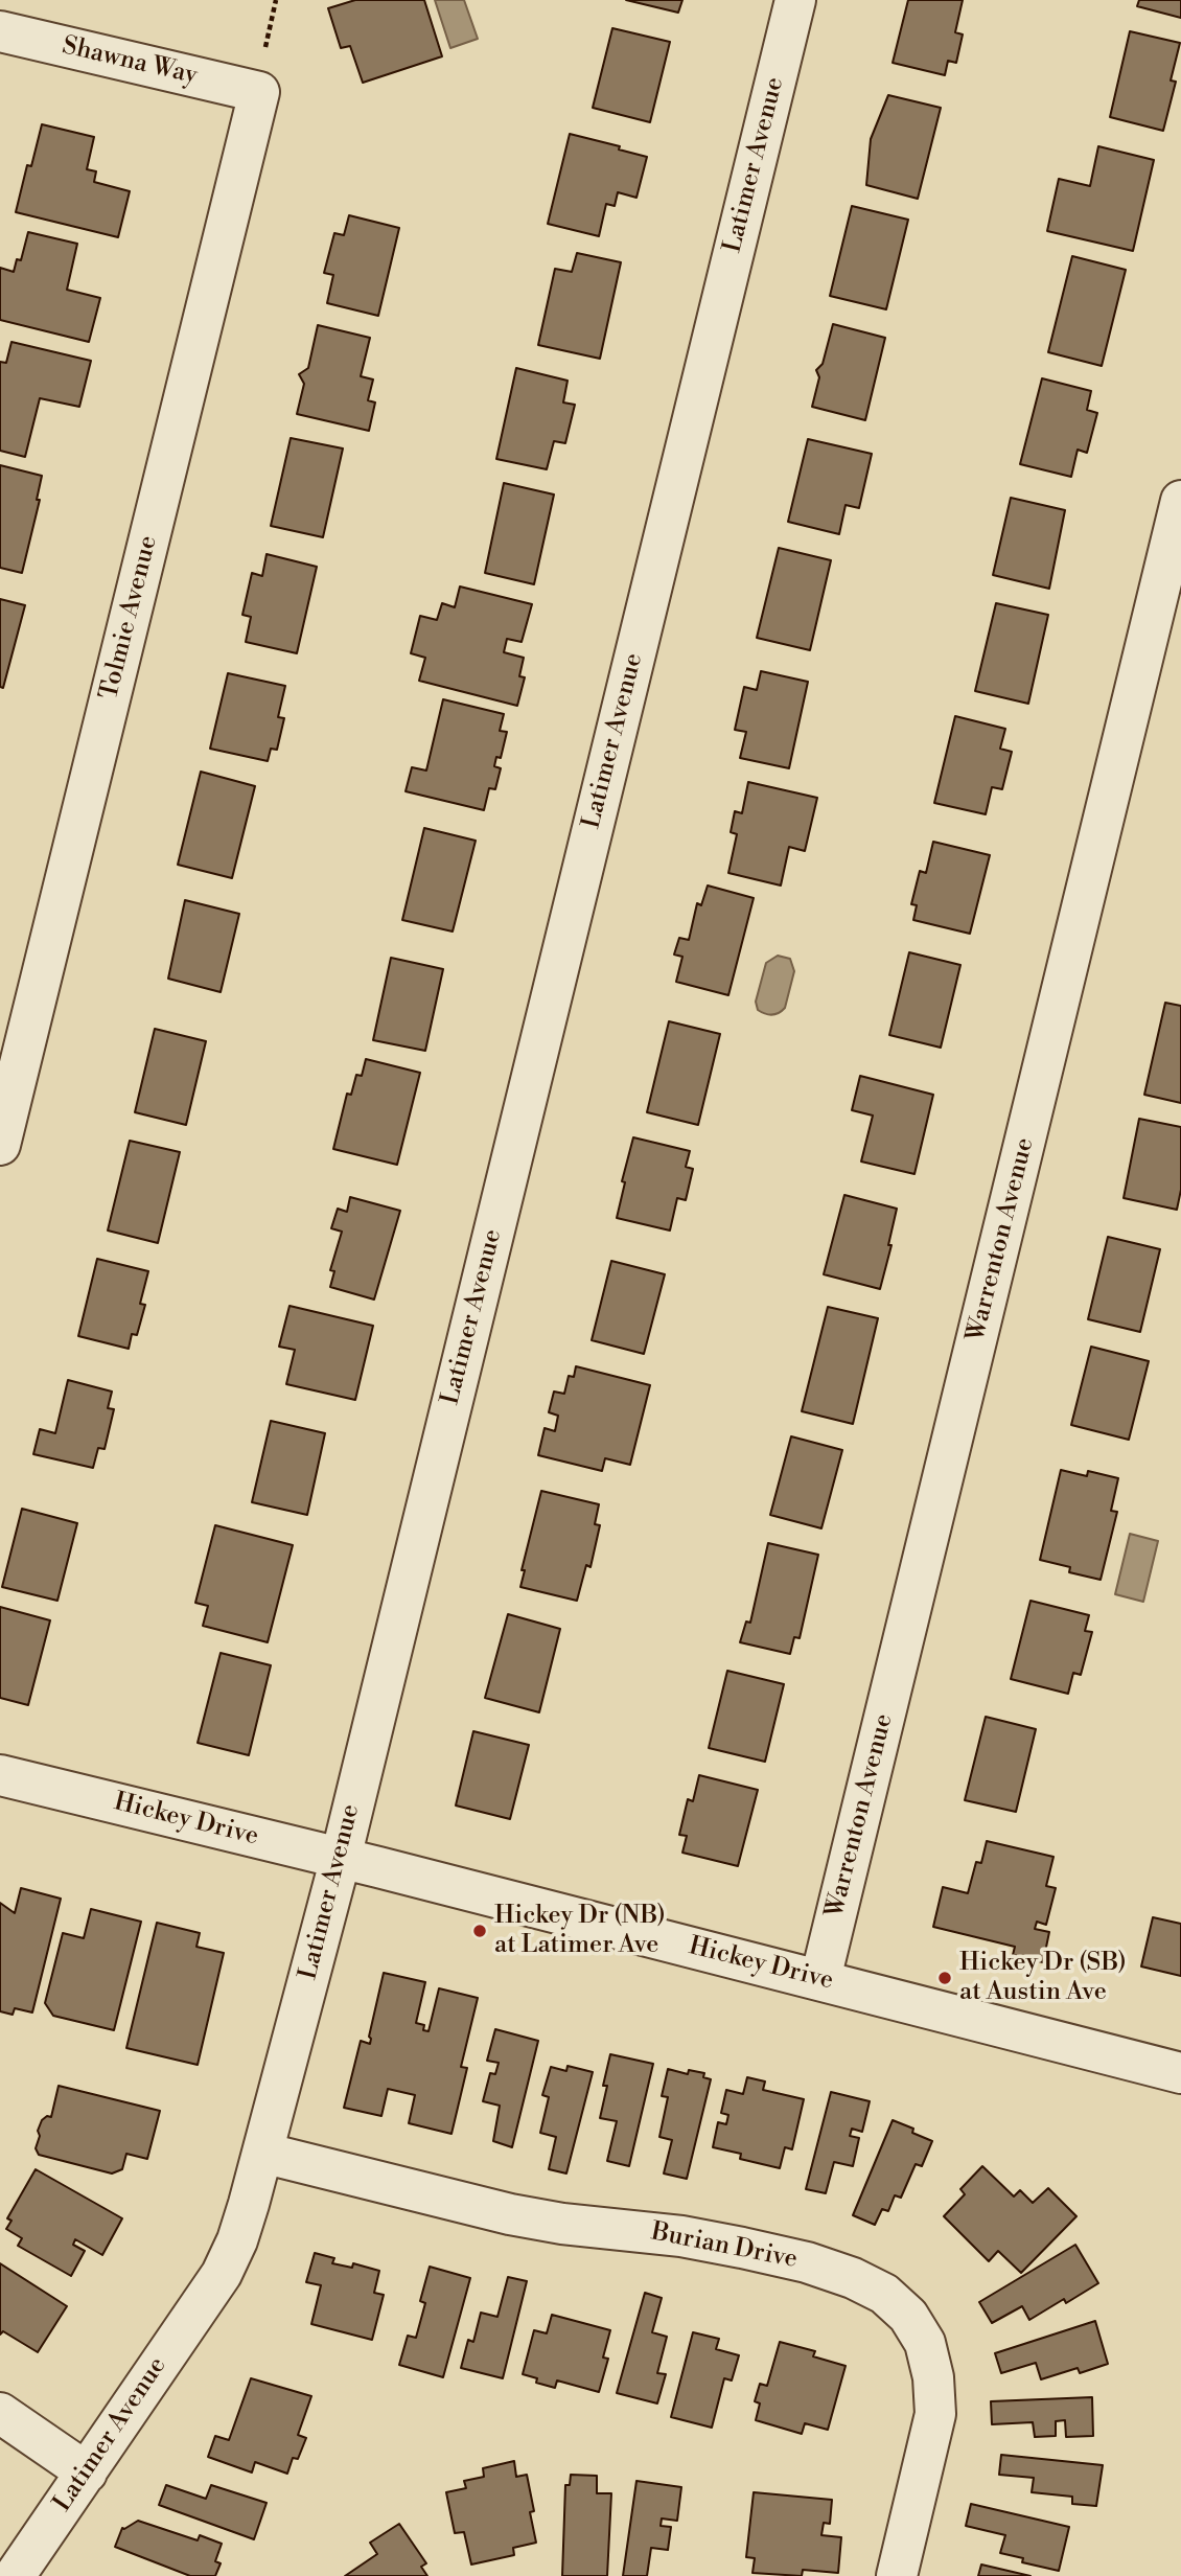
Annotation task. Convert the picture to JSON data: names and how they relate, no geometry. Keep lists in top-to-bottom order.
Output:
{
  "streets": {
    "street": [
      "Shawna Way",
      "Latimer Avenue",
      "Tolmie Avenue",
      "Warrenton Avenue",
      "Hickey Drive",
      "Burian Drive"
    ]
  },
  "crossings": [
    ["Shawna Way", "Tolmie Avenue"],
    ["Latimer Avenue", "Hickey Drive"],
    ["Latimer Avenue", "Burian Drive"],
    ["Warrenton Avenue", "Hickey Drive"]
  ],
  "places": ["Hickey Dr (NB) at Latimer Ave", "Hickey Dr (SB) at Austin Ave"]
}
